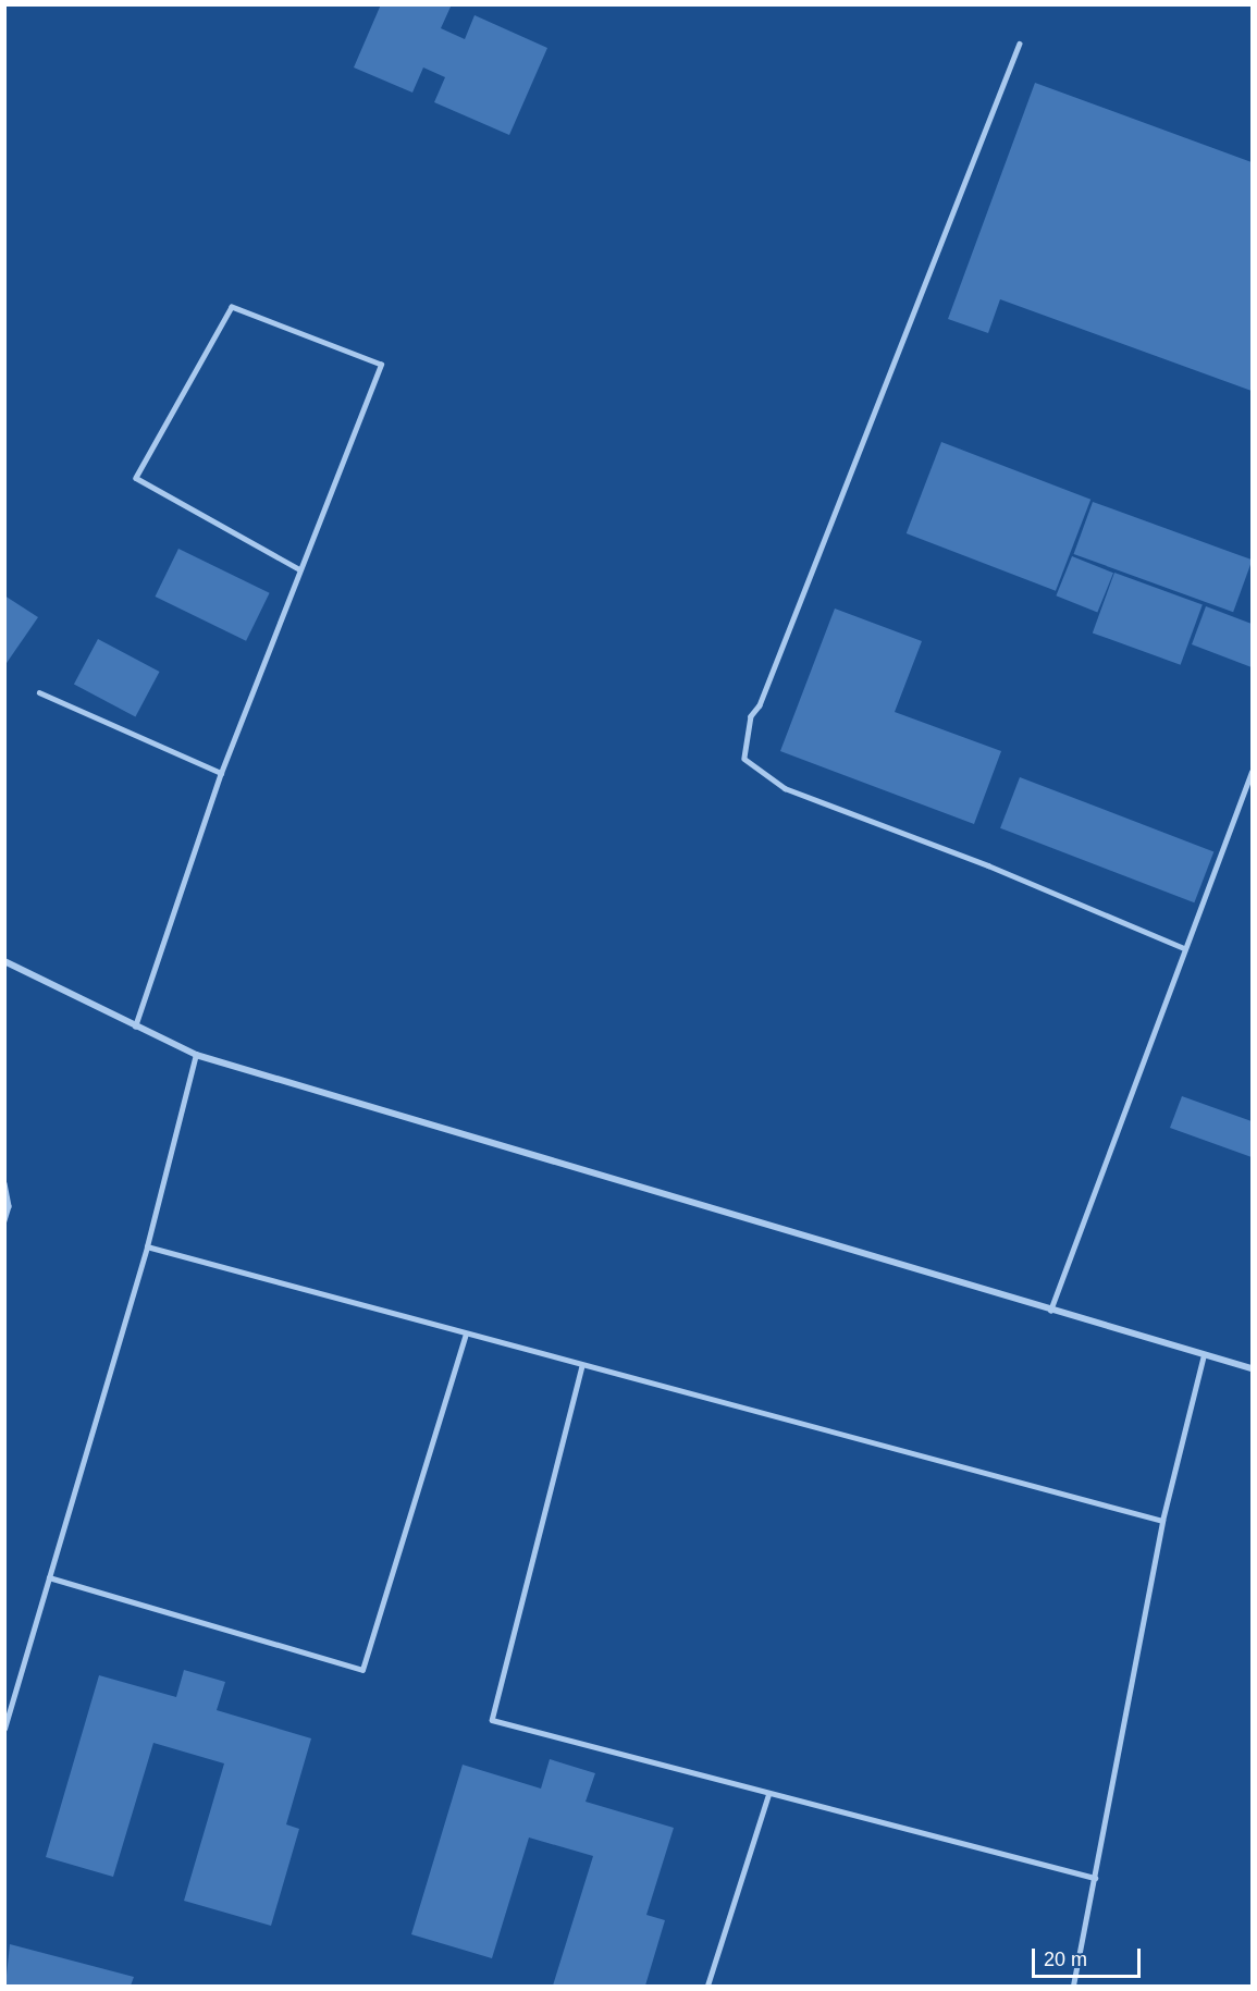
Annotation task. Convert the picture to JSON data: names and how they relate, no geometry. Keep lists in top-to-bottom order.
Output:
{
  "scale_bar": "20 m"
}
